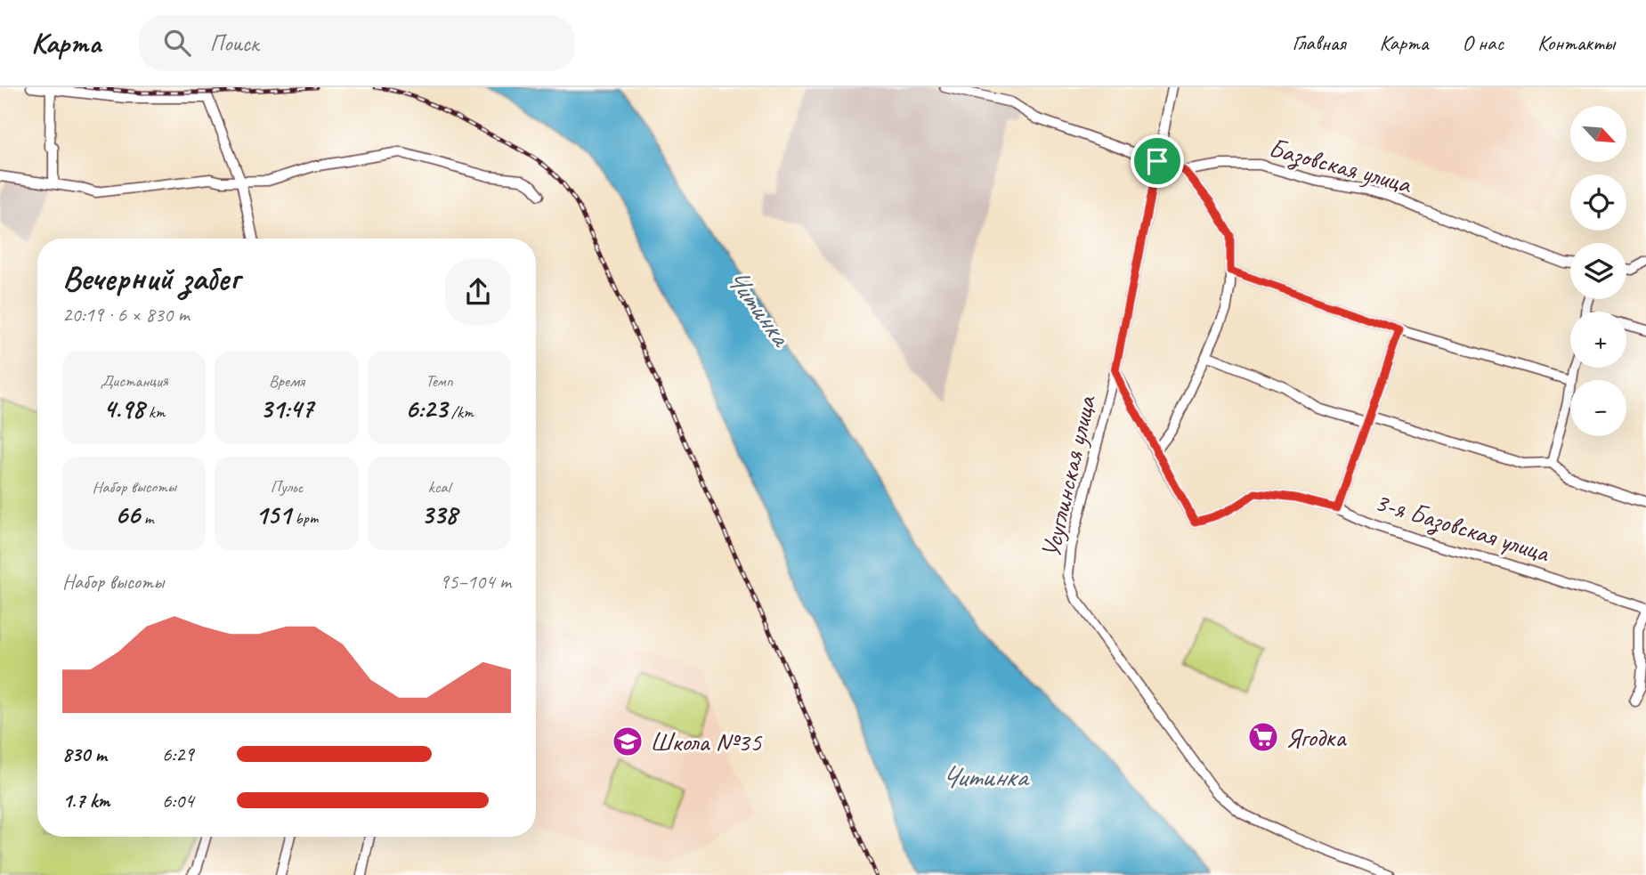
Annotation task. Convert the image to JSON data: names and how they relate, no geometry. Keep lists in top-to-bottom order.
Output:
{
  "streets": {
    "street": ["Базовская улица", "Усуглинская улица", "3-я Базовская улица"]
  },
  "crossings": [
    ["Базовская улица", "Усуглинская улица"]
  ],
  "water": ["Читинка"],
  "places": {
    "supermarket": ["Ягодка"],
    "school or university": ["Школа №35"]
  },
  "north": "bottom right",
  "page": {
    "header": "Карта",
    "search": "Поиск",
    "nav": [
      "Главная",
      "Карта",
      "О нас",
      "Контакты"
    ],
    "map_buttons": ["+", "−"],
    "heading": ["Вечерний забег", "20:19 · 6 × 830 m"],
    "stats": [
      ["Дистанция", "4.98 km"],
      ["Время", "31:47"],
      ["Темп", "6:23 /km"],
      ["Набор высоты", "66 m"],
      ["Пульс", "151 bpm"],
      ["kcal", "338"]
    ],
    "chart": ["Набор высоты", "95–104 m"],
    "list": [
      {
        "name": "830 m",
        "note": "6:29"
      },
      {
        "name": "1.7 km",
        "note": "6:04"
      }
    ]
  }
}
